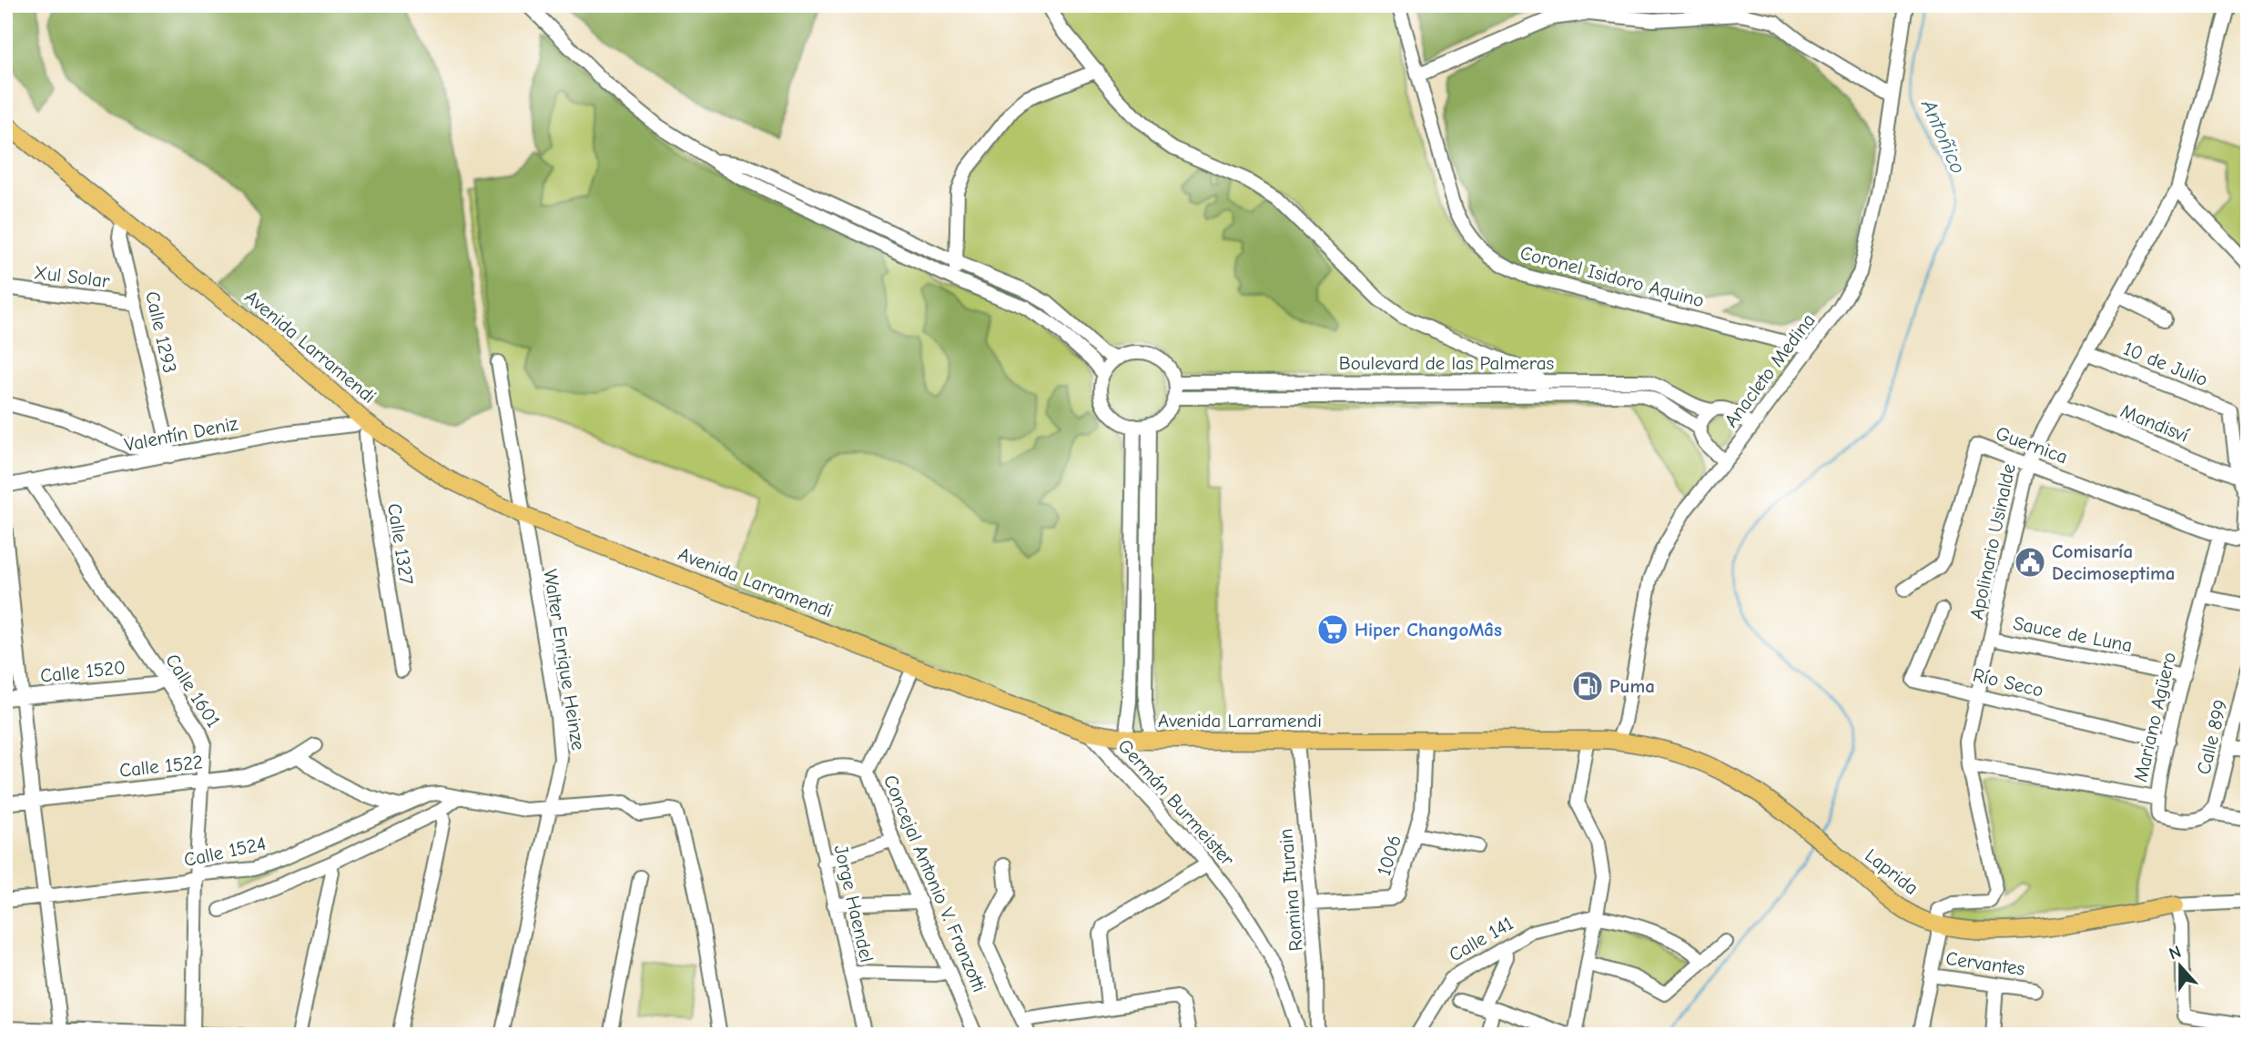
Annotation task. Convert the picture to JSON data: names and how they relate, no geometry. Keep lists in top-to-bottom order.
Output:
{
  "streets": {
    "main road": ["Avenida Larramendi", "Laprida"],
    "street": [
      "Xul Solar",
      "Coronel Isidoro Aquino",
      "Calle 1293",
      "Boulevard de las Palmeras",
      "10 de Julio",
      "Anacleto Medina",
      "Mandisví",
      "Valentín Deniz",
      "Guernica",
      "Apolinario Usinalde",
      "Calle 1327",
      "Sauce de Luna",
      "Walter Enrique Heinze",
      "Calle 1520",
      "Río Seco",
      "Calle 1601",
      "Mariano Agüero",
      "Calle 899",
      "Calle 1522",
      "Germán Burmeister",
      "Calle 1524",
      "1006",
      "Concejal Antonio V. Franzotti",
      "Romina Iturain",
      "Jorge Haendel",
      "Calle 141",
      "Cervantes"
    ]
  },
  "crossings": [
    ["Xul Solar", "Calle 1293"],
    ["Coronel Isidoro Aquino", "Anacleto Medina"],
    ["Calle 1293", "Avenida Larramendi"],
    ["Calle 1293", "Valentín Deniz"],
    ["Avenida Larramendi", "Anacleto Medina"],
    ["Avenida Larramendi", "Valentín Deniz"],
    ["Avenida Larramendi", "Calle 1327"],
    ["Avenida Larramendi", "Walter Enrique Heinze"],
    ["Avenida Larramendi", "Germán Burmeister"],
    ["Avenida Larramendi", "1006"],
    ["Avenida Larramendi", "Laprida"],
    ["Avenida Larramendi", "Romina Iturain"],
    ["Boulevard de las Palmeras", "Anacleto Medina"],
    ["10 de Julio", "Mandisví"],
    ["10 de Julio", "Guernica"],
    ["10 de Julio", "Apolinario Usinalde"],
    ["Anacleto Medina", "Laprida"],
    ["Mandisví", "Guernica"],
    ["Mandisví", "Apolinario Usinalde"],
    ["Valentín Deniz", "Calle 1327"],
    ["Valentín Deniz", "Calle 1601"],
    ["Guernica", "Apolinario Usinalde"],
    ["Guernica", "Mariano Agüero"],
    ["Apolinario Usinalde", "Sauce de Luna"],
    ["Apolinario Usinalde", "Río Seco"],
    ["Apolinario Usinalde", "Mariano Agüero"],
    ["Apolinario Usinalde", "Laprida"],
    ["Sauce de Luna", "Mariano Agüero"],
    ["Calle 1520", "Calle 1601"],
    ["Río Seco", "Mariano Agüero"],
    ["Calle 1601", "Calle 1522"],
    ["Calle 1601", "Calle 1524"],
    ["1006", "Romina Iturain"],
    ["Concejal Antonio V. Franzotti", "Jorge Haendel"]
  ],
  "water": ["Antoñico"],
  "places": {
    "public building": ["Comisaría Decimoseptima"],
    "supermarket": ["Hiper ChangoMâs"],
    "fuel station": ["Puma"]
  },
  "north": "top"
}
